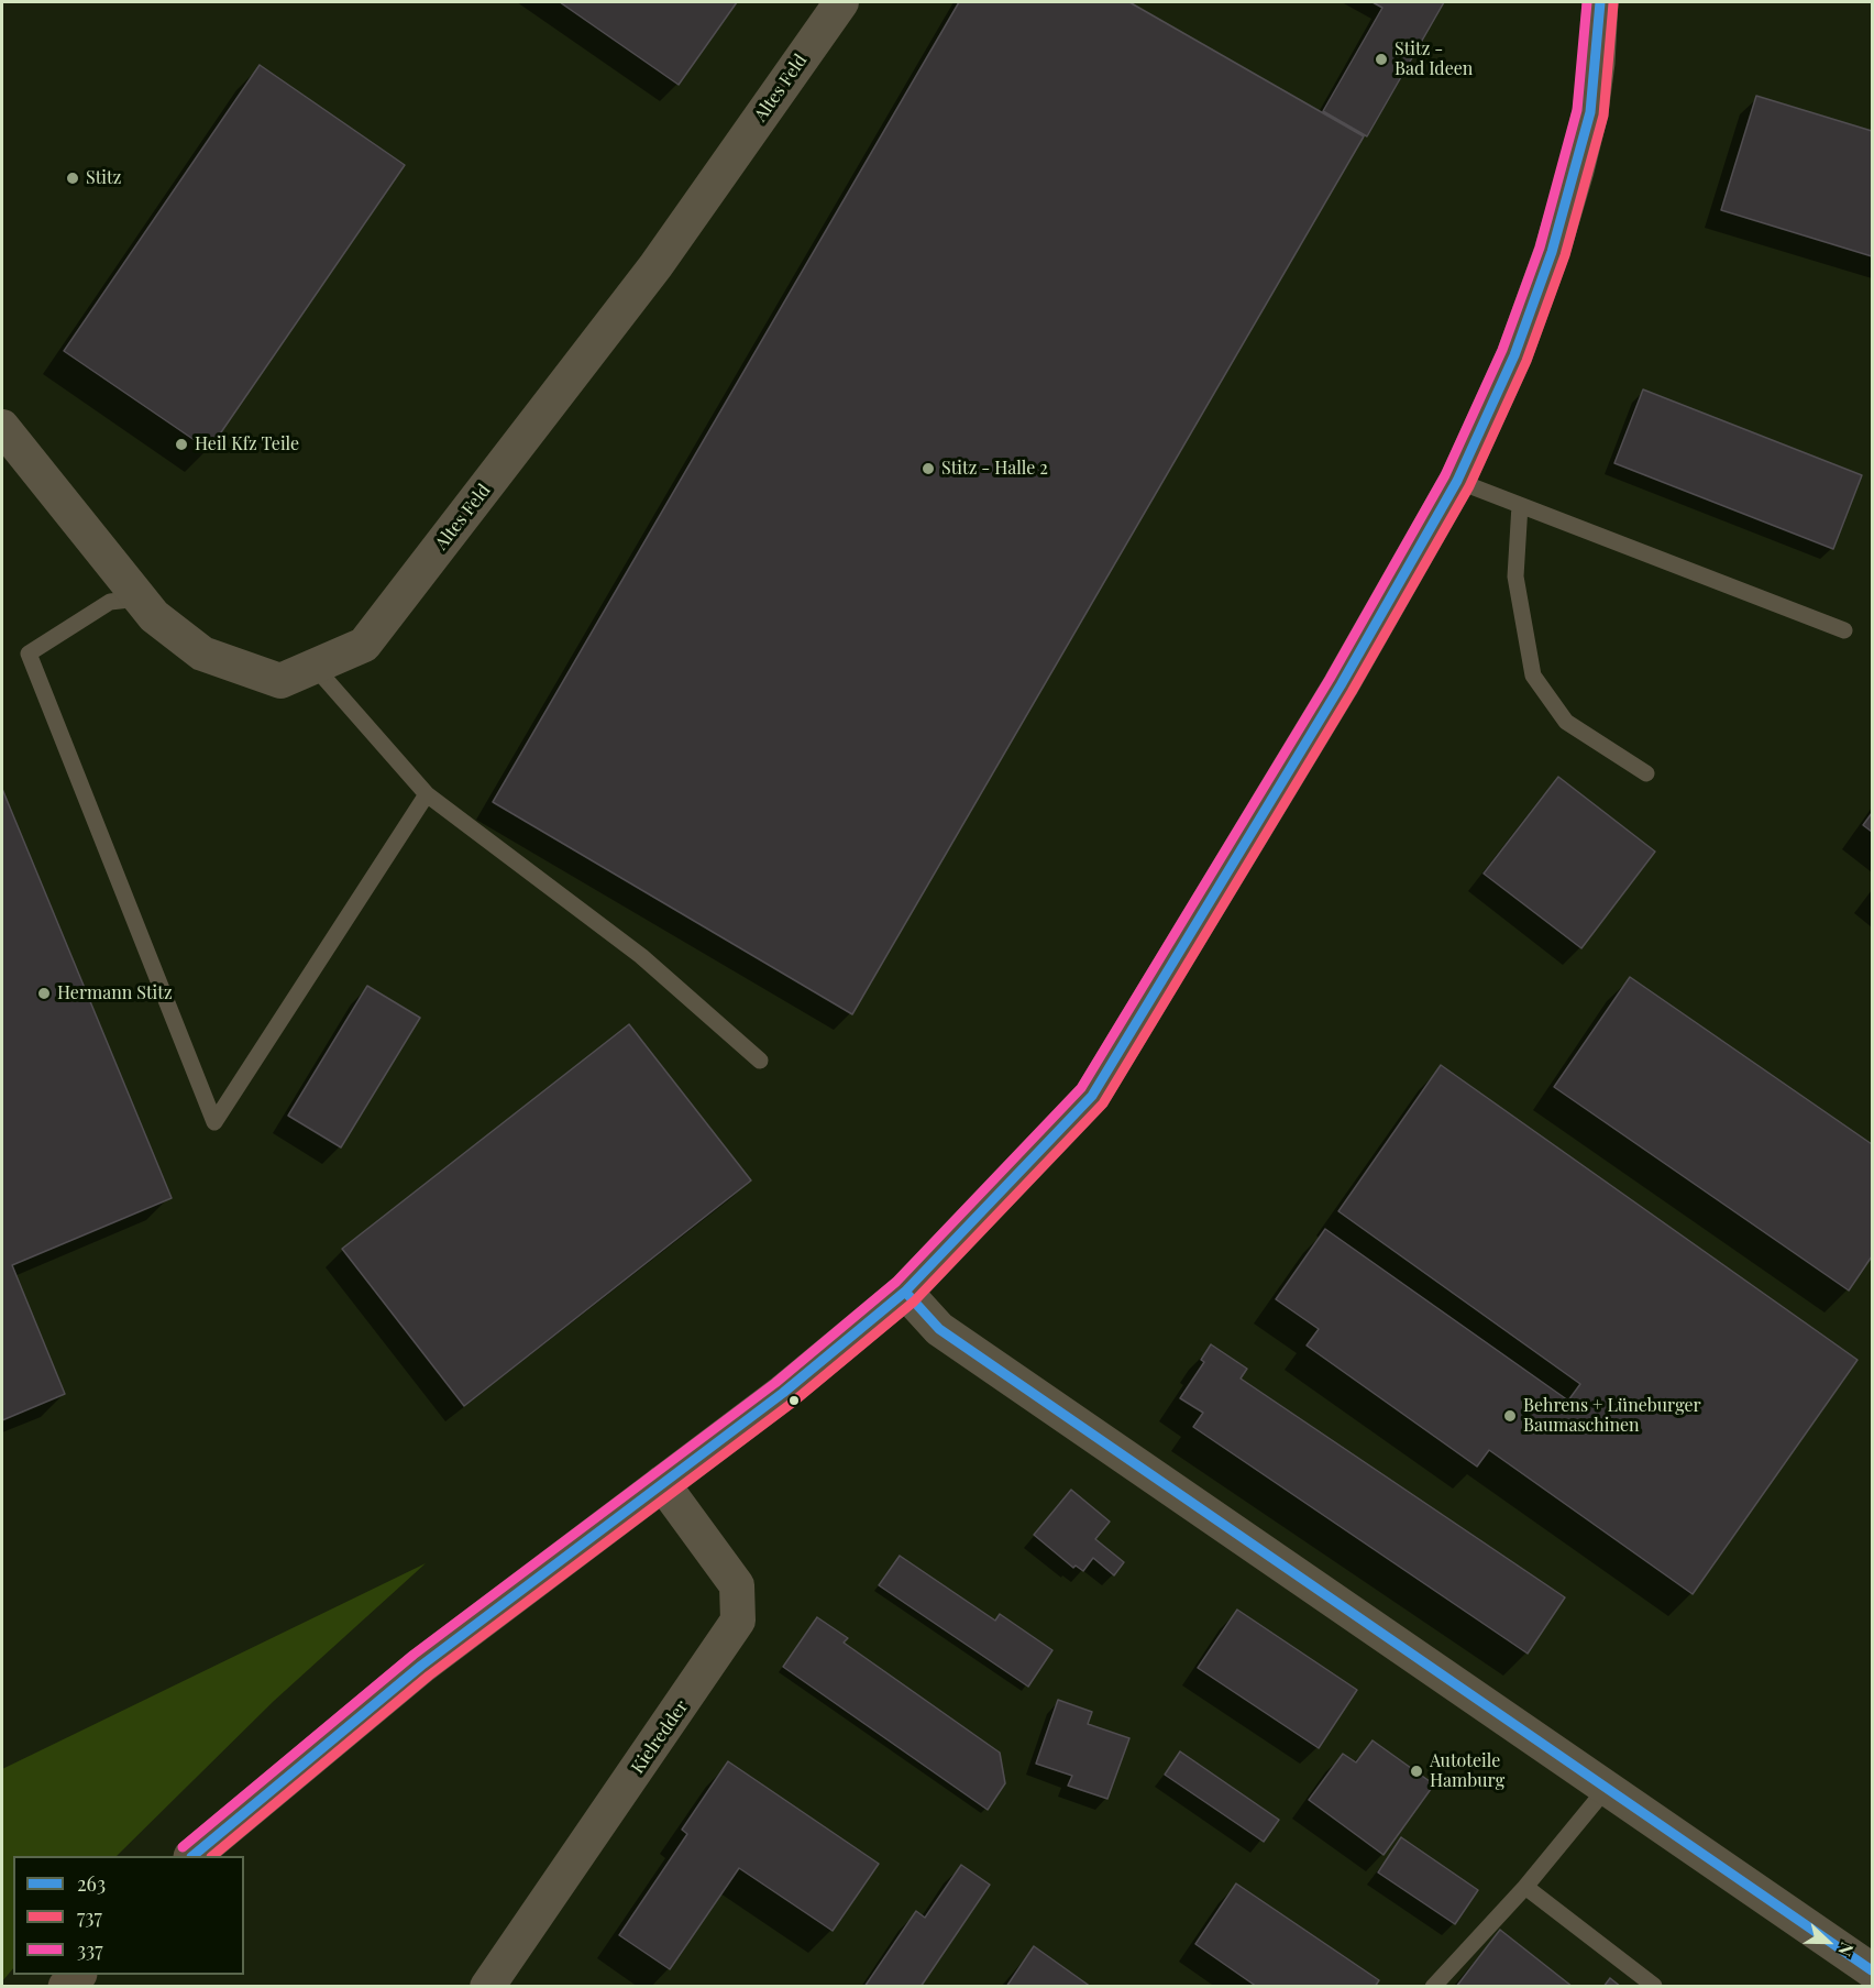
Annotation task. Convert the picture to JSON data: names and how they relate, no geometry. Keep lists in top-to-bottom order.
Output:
{
  "streets": {
    "street": ["Altes Feld", "Kielredder"]
  },
  "places": [
    "Stitz - Bad Ideen",
    "Stitz",
    "Heil Kfz Teile",
    "Stitz - Halle 2",
    "Hermann Stitz",
    "Behrens + Lüneburger Baumaschinen",
    "Autoteile Hamburg"
  ],
  "lines": ["transit line 263", "transit line 337", "transit line 737"],
  "legend": ["263", "737", "337"],
  "north": "right"
}
